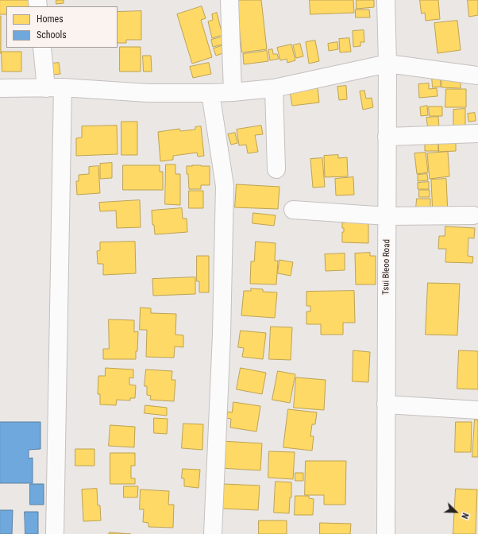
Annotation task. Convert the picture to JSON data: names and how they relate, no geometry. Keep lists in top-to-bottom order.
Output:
{
  "streets": {
    "street": ["Tsui Bleoo Road"]
  },
  "legend": ["Homes", "Schools"],
  "north": "bottom right"
}
